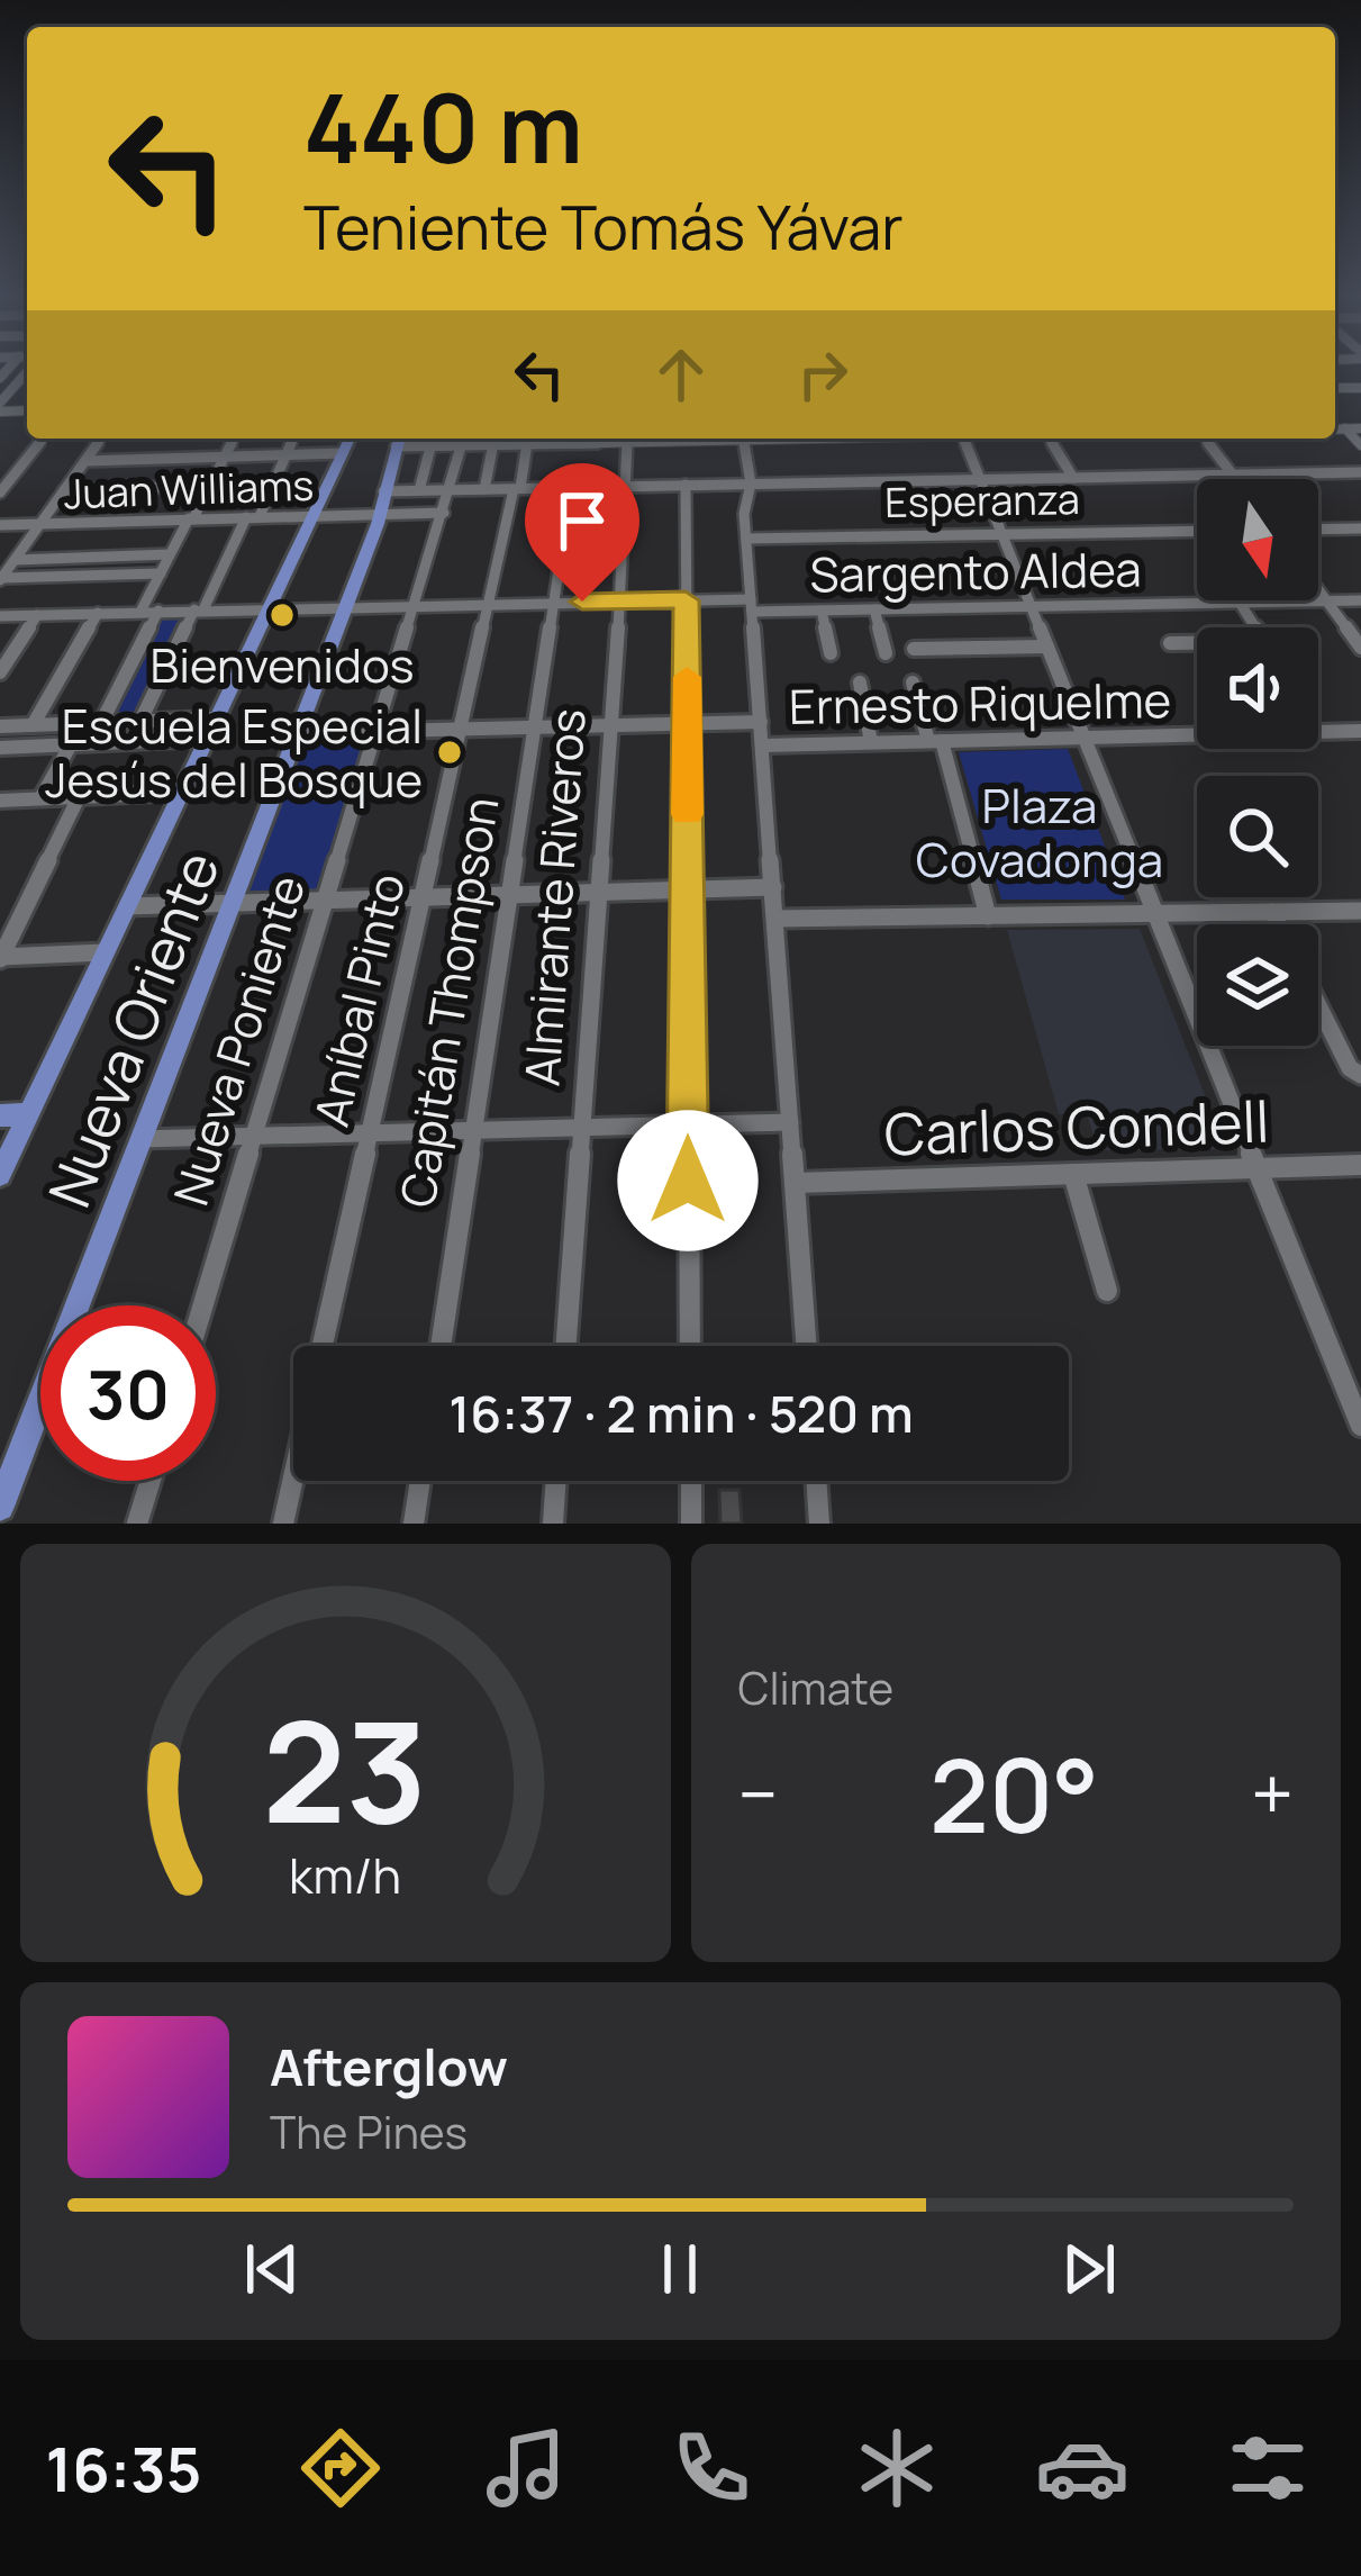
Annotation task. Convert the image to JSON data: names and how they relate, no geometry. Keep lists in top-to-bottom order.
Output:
{
  "streets": {
    "main road": ["Nueva Oriente"],
    "street": [
      "Juan Williams",
      "Esperanza",
      "Sargento Aldea",
      "Ernesto Riquelme",
      "Almirante Riveros",
      "Aníbal Pinto",
      "Capitán Thompson",
      "Nueva Poniente",
      "Carlos Condell"
    ]
  },
  "crossings": [
    ["Juan Williams", "Nueva Oriente"],
    ["Juan Williams", "Nueva Poniente"],
    ["Sargento Aldea", "Almirante Riveros"],
    ["Sargento Aldea", "Aníbal Pinto"],
    ["Sargento Aldea", "Capitán Thompson"],
    ["Sargento Aldea", "Nueva Oriente"],
    ["Sargento Aldea", "Nueva Poniente"]
  ],
  "parks": ["Plaza Covadonga"],
  "places": ["Bienvenidos", "Escuela Especial Jesús del Bosque"],
  "north": "bottom",
  "page": {
    "turn": ["440 m", "Teniente Tomás Yávar"],
    "limit": "30",
    "trip": "16:37 · 2 min · 520 m",
    "tile": "Climate",
    "heat": ["−", "20°", "+"],
    "song": ["Afterglow", "The Pines"],
    "tabs": "16:35",
    "gauge": ["23", "km/h"]
  }
}
